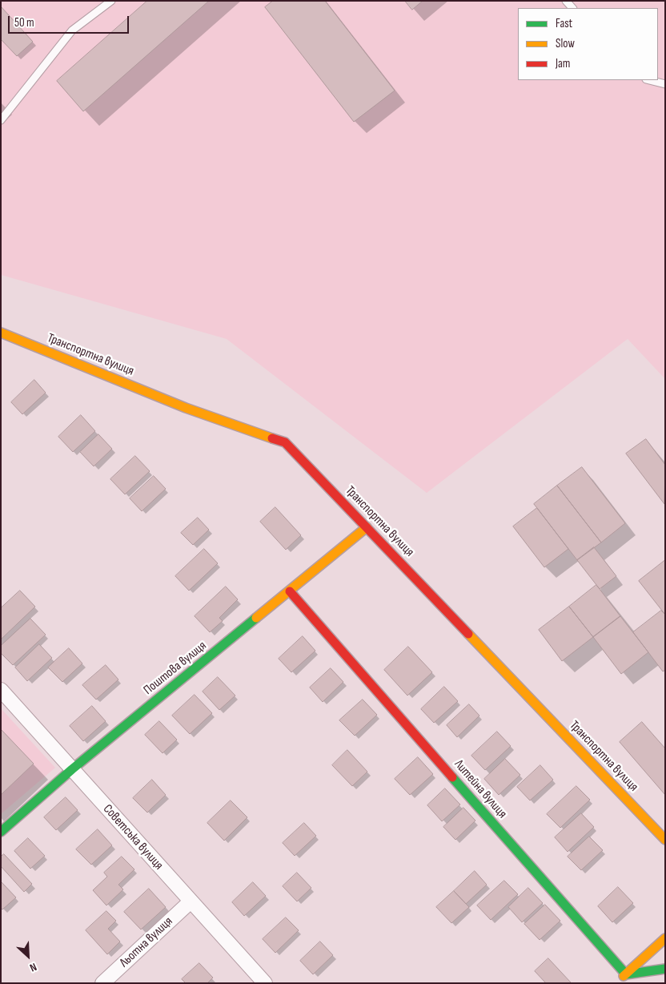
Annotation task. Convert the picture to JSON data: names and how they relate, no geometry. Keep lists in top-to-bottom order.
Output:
{
  "streets": {
    "street": [
      "Транспортна вулиця",
      "Поштова вулиця",
      "Литейна вулиця",
      "Советська вулиця",
      "Льотна вулиця"
    ]
  },
  "crossings": [
    ["Транспортна вулиця", "Поштова вулиця"],
    ["Поштова вулиця", "Литейна вулиця"],
    ["Поштова вулиця", "Советська вулиця"],
    ["Советська вулиця", "Льотна вулиця"]
  ],
  "legend": ["Fast", "Slow", "Jam"],
  "scale_bar": "50 m",
  "north": "bottom right"
}
